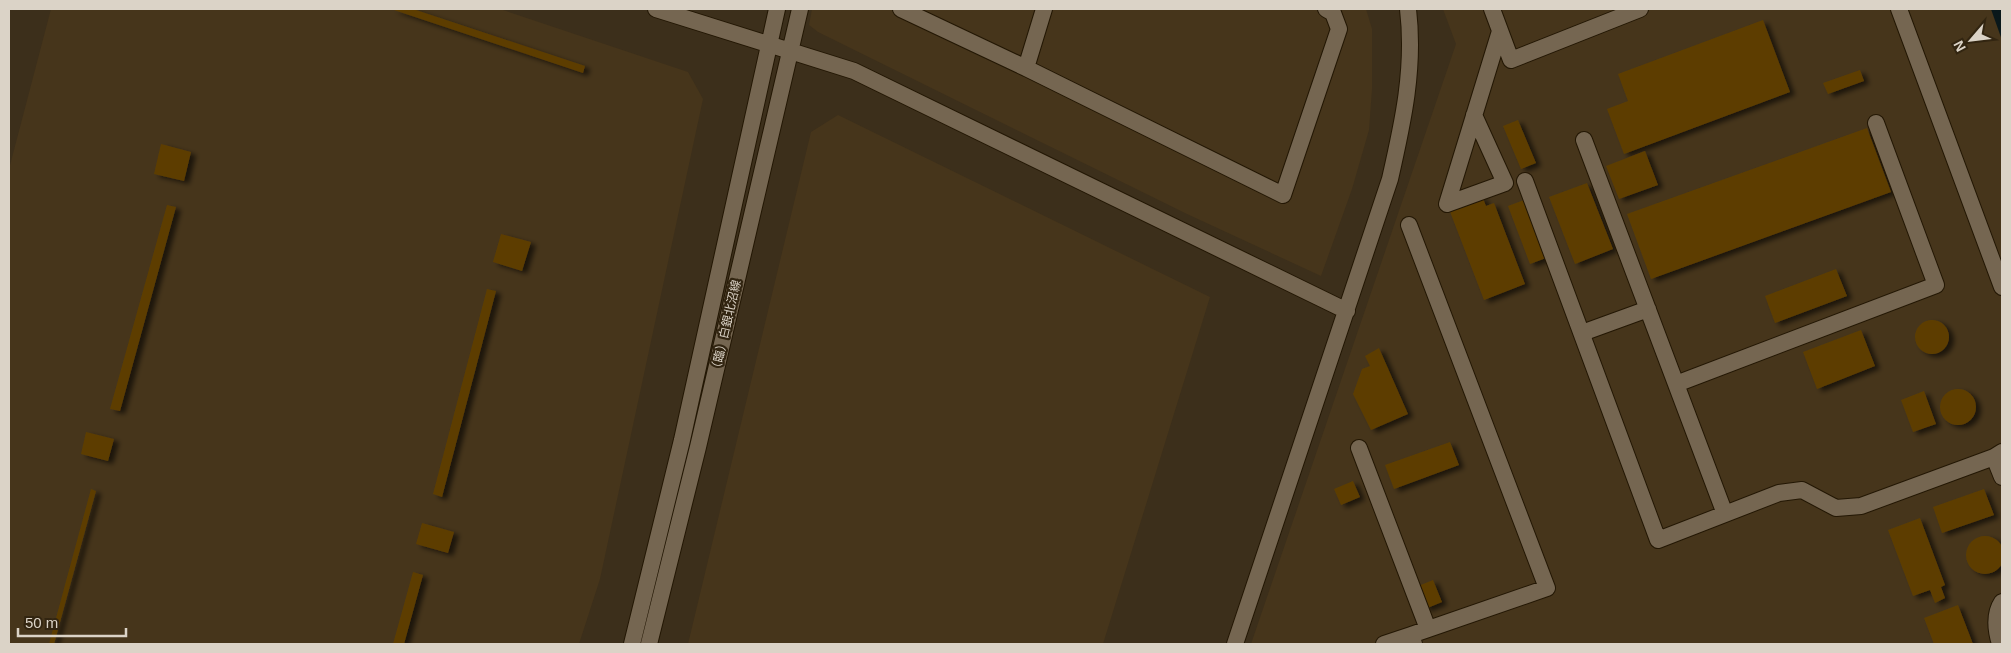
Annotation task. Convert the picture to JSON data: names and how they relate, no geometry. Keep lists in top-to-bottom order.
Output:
{
  "streets": {
    "street": ["（臨）白銀北沼線"]
  },
  "scale_bar": "50 m",
  "north": "bottom left"
}
